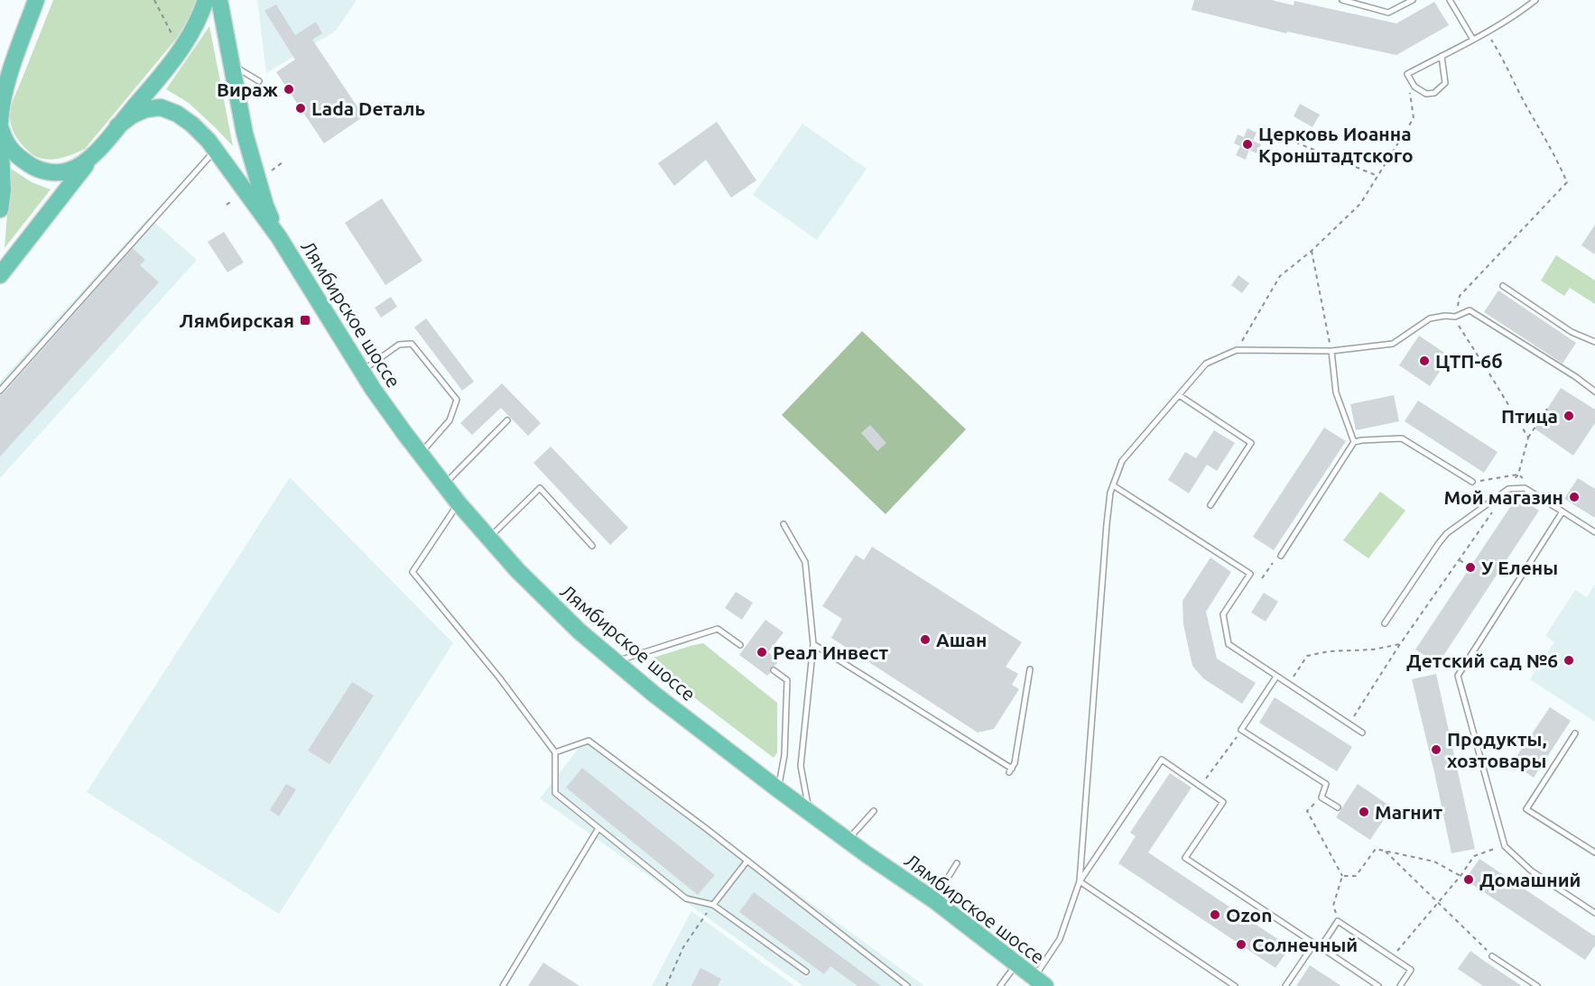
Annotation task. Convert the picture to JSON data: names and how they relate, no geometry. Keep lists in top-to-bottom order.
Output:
{
  "streets": {
    "main road": ["Лямбирское шоссе"]
  },
  "places": {
    "other": [
      "Вираж",
      "Lada Dеталь",
      "Церковь Иоанна Кронштадтского",
      "ЦТП-6б",
      "Птица",
      "Мой магазин",
      "У Елены",
      "Ашан",
      "Реал Инвест",
      "Детский сад №6",
      "Продукты, хозтовары",
      "Магнит",
      "Домашний",
      "Ozon",
      "Солнечный"
    ],
    "transit": ["Лямбирская"]
  }
}
